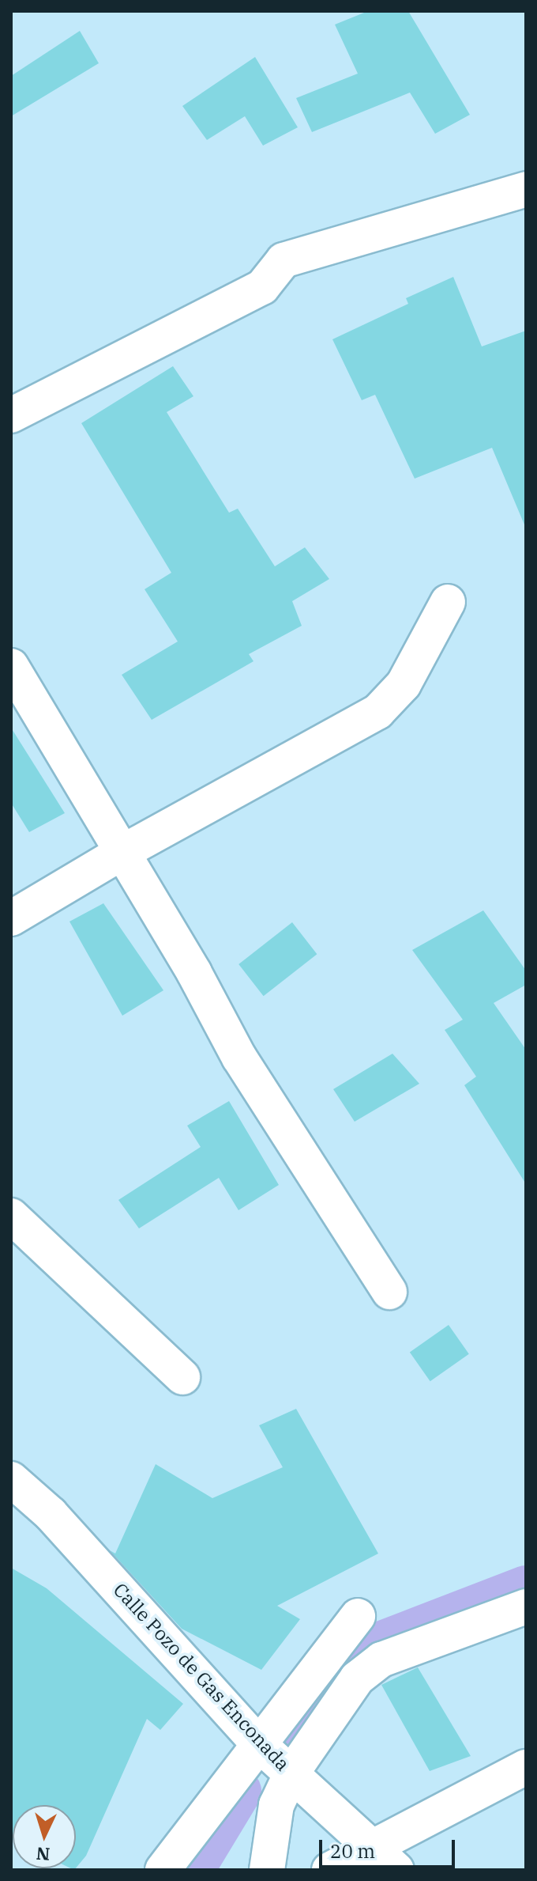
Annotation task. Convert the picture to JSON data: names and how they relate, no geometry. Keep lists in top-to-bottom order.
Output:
{
  "streets": {
    "street": ["Calle Pozo de Gas Enconada"]
  },
  "scale_bar": "20 m",
  "north": "bottom"
}
